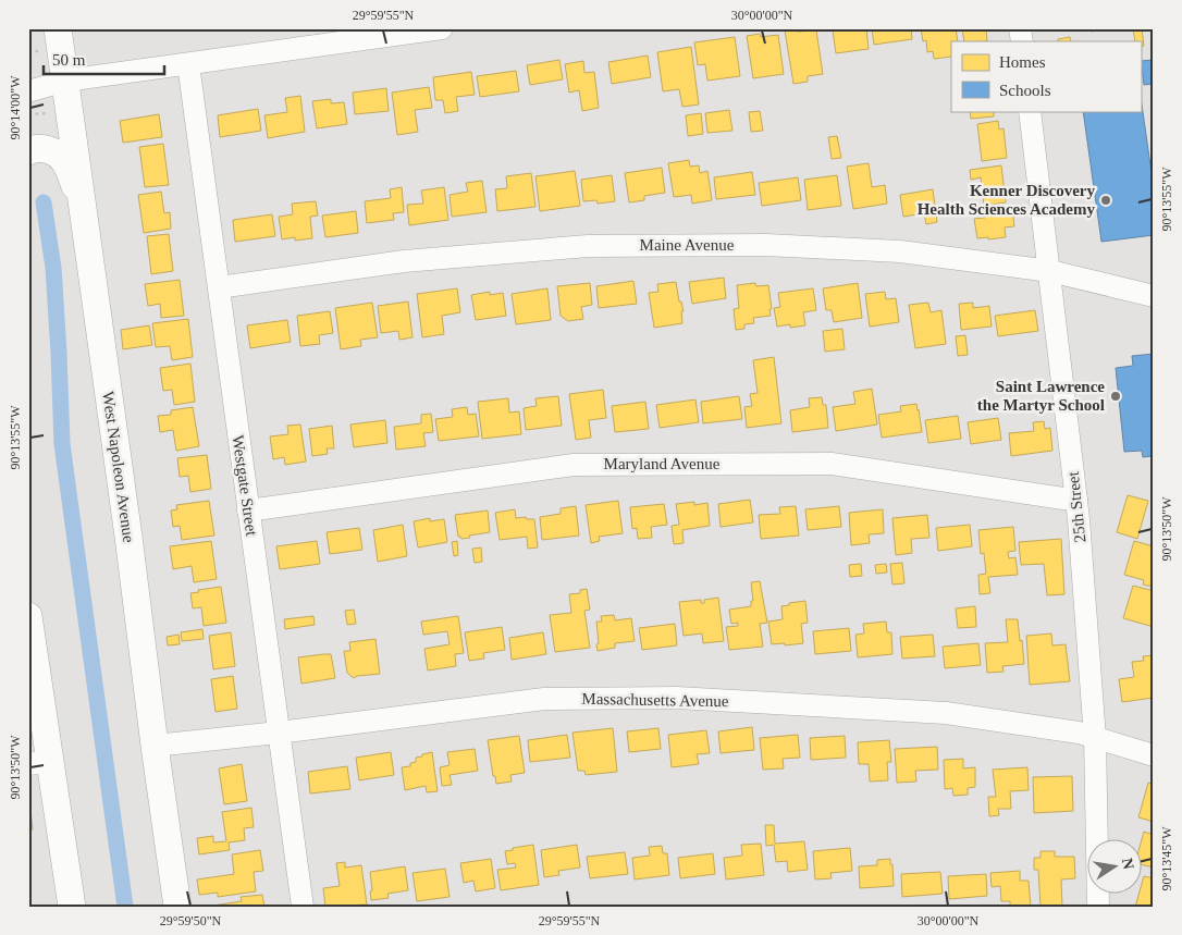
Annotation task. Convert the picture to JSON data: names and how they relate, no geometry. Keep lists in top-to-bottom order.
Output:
{
  "streets": {
    "main road": ["West Napoleon Avenue"],
    "street": [
      "Maine Avenue",
      "Maryland Avenue",
      "Westgate Street",
      "25th Street",
      "Massachusetts Avenue"
    ]
  },
  "crossings": [
    ["Maine Avenue", "Westgate Street"],
    ["Maine Avenue", "25th Street"],
    ["Maryland Avenue", "Westgate Street"],
    ["Maryland Avenue", "25th Street"],
    ["West Napoleon Avenue", "Massachusetts Avenue"],
    ["Westgate Street", "Massachusetts Avenue"],
    ["25th Street", "Massachusetts Avenue"]
  ],
  "places": ["Kenner Discovery Health Sciences Academy", "Saint Lawrence the Martyr School"],
  "legend": ["Homes", "Schools"],
  "scale_bar": "50 m",
  "north": "right",
  "coordinates": [
    "29°59'55\"N",
    "30°00'00\"N",
    "90°14'00\"W",
    "90°13'55\"W",
    "90°13'50\"W",
    "90°13'45\"W",
    "29°59'50\"N"
  ]
}
